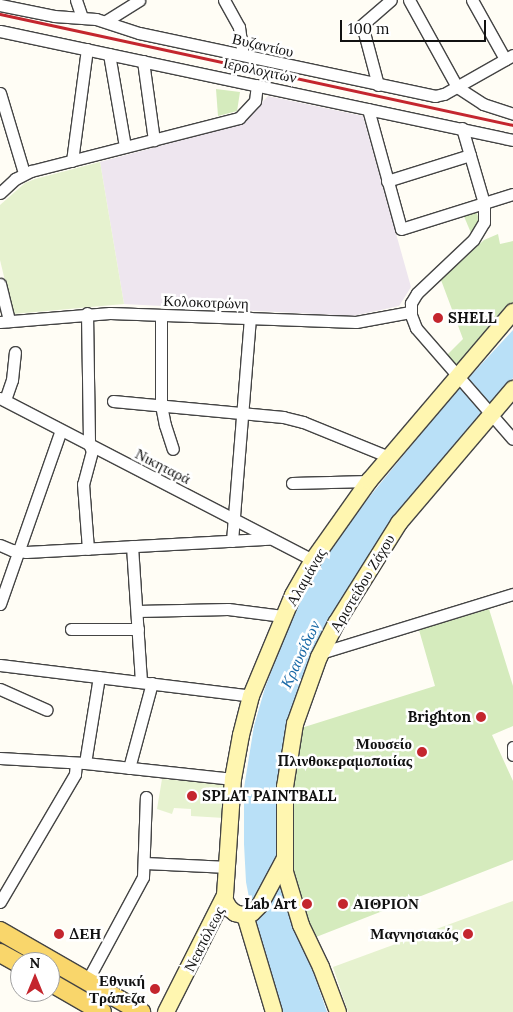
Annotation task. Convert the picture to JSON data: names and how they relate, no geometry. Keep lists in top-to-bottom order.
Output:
{
  "streets": {
    "street": [
      "Βυζαντίου",
      "Ιερολοχιτών",
      "Κολοκοτρώνη",
      "Νικηταρά",
      "Αλαμάνας",
      "Αριστείδου Ζάχου",
      "Νεαπόλεως"
    ]
  },
  "crossings": [
    ["Νικηταρά", "Αλαμάνας"],
    ["Αλαμάνας", "Νεαπόλεως"]
  ],
  "water": ["Κραυσίδων"],
  "places": [
    "SHELL",
    "Brighton",
    "Μουσείο Πλινθοκεραμοποιίας",
    "SPLAT PAINTBALL",
    "Lab Art",
    "ΑΙΘΡΙΟΝ",
    "ΔΕΗ",
    "Μαγνησιακός",
    "Εθνική Τράπεζα"
  ],
  "scale_bar": "100 m",
  "north": "top"
}
